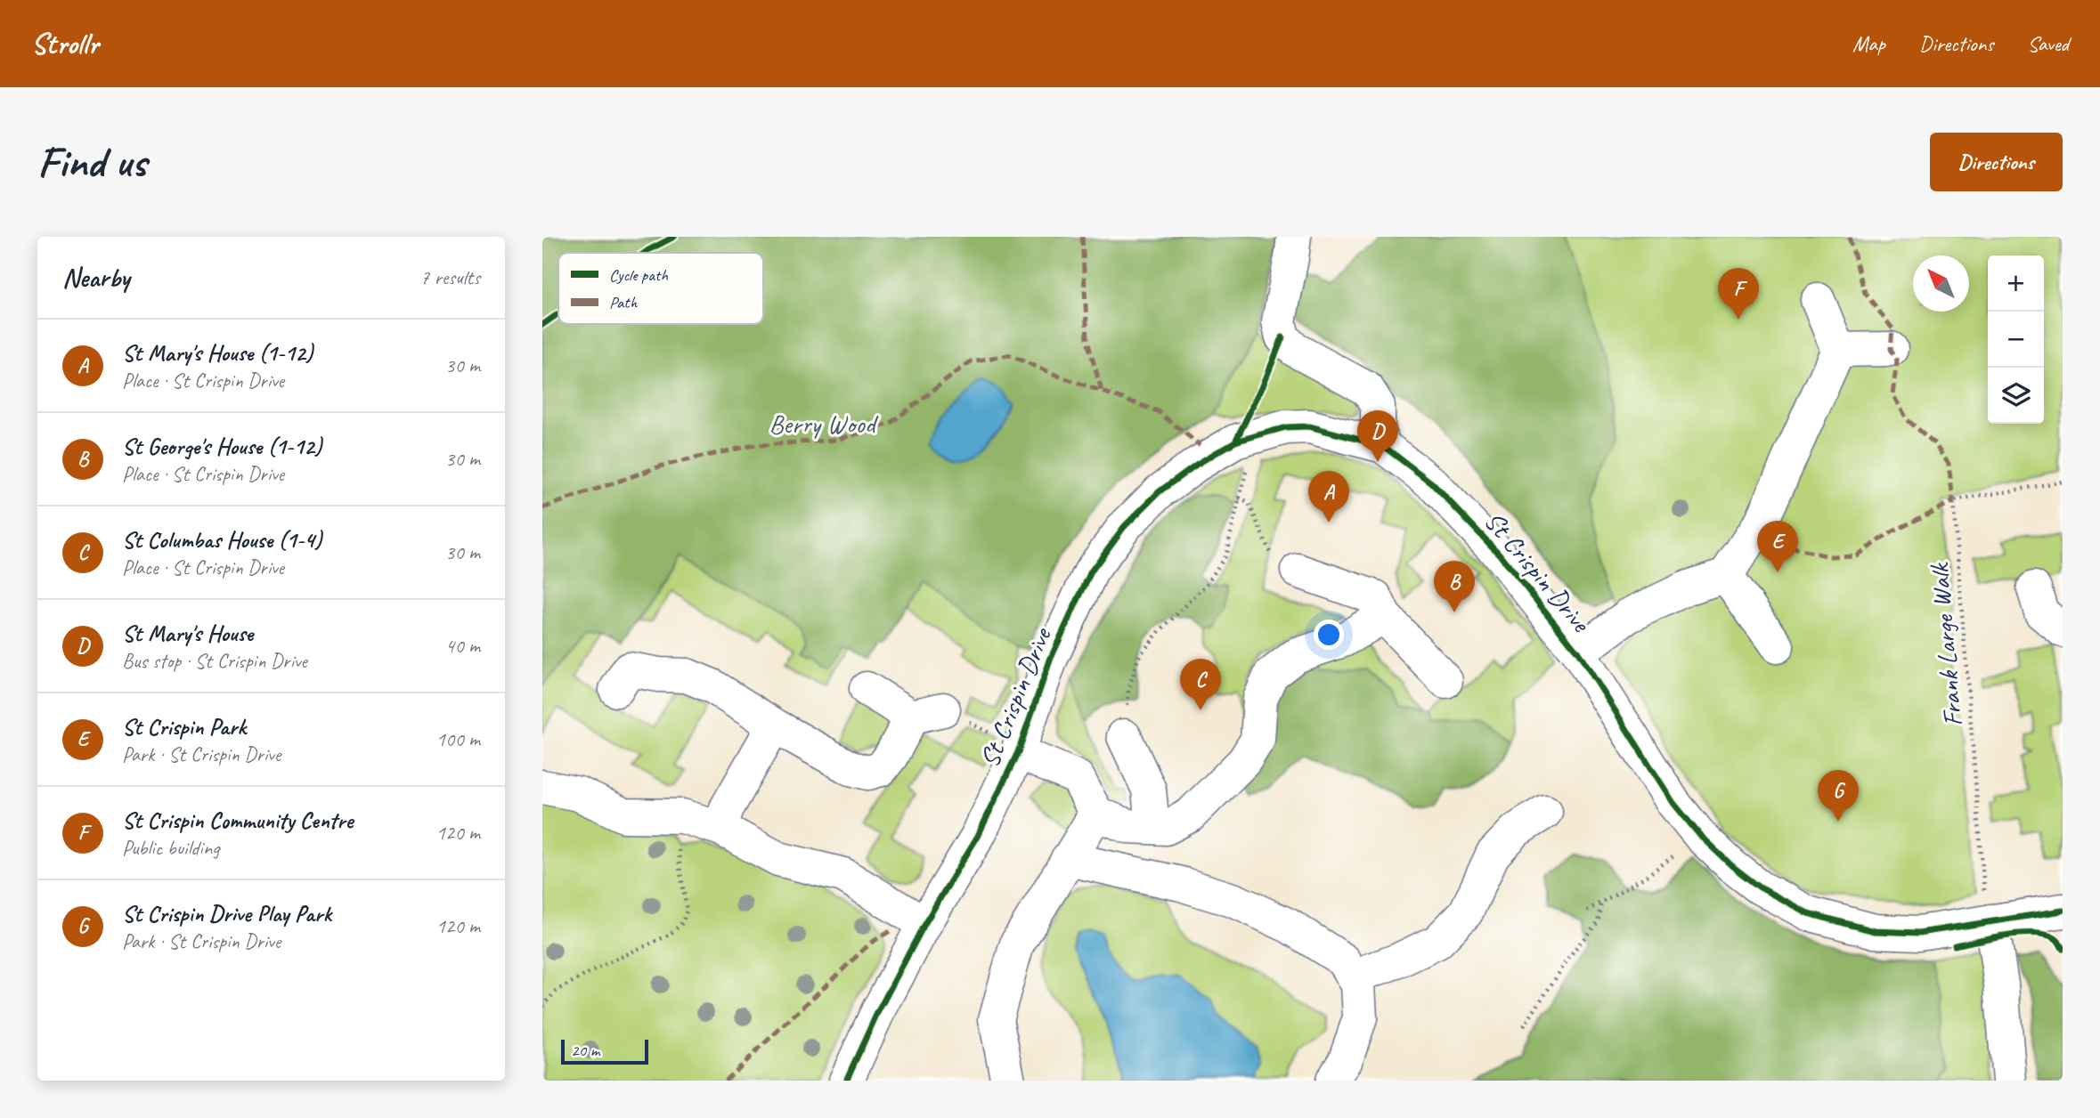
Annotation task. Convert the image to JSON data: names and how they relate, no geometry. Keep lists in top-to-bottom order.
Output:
{
  "streets": {
    "street": ["St Crispin Drive"],
    "path": ["Frank Large Walk"]
  },
  "crossings": [
    ["St Crispin Drive", "Frank Large Walk"]
  ],
  "parks": ["Berry Wood"],
  "legend": ["Cycle path", "Path"],
  "scale_bar": "20 m",
  "north": "top left",
  "page": {
    "header": "Strollr",
    "nav": ["Map", "Directions", "Saved"],
    "buttons": "Directions",
    "title": "Find us",
    "heading": ["Nearby", "7 results"],
    "map_buttons": ["+", "−"],
    "pins": [
      "F",
      "D",
      "A",
      "E",
      "B",
      "C",
      "G"
    ],
    "list": [
      {
        "mark": "A",
        "name": "St Mary's House (1-12)",
        "note": "Place · St Crispin Drive",
        "value": "30 m"
      },
      {
        "mark": "B",
        "name": "St George's House (1-12)",
        "note": "Place · St Crispin Drive",
        "value": "30 m"
      },
      {
        "mark": "C",
        "name": "St Columbas House (1-4)",
        "note": "Place · St Crispin Drive",
        "value": "30 m"
      },
      {
        "mark": "D",
        "name": "St Mary's House",
        "note": "Bus stop · St Crispin Drive",
        "value": "40 m"
      },
      {
        "mark": "E",
        "name": "St Crispin Park",
        "note": "Park · St Crispin Drive",
        "value": "100 m"
      },
      {
        "mark": "F",
        "name": "St Crispin Community Centre",
        "note": "Public building",
        "value": "120 m"
      },
      {
        "mark": "G",
        "name": "St Crispin Drive Play Park",
        "note": "Park · St Crispin Drive",
        "value": "120 m"
      }
    ],
    "scale": "20 m"
  }
}
